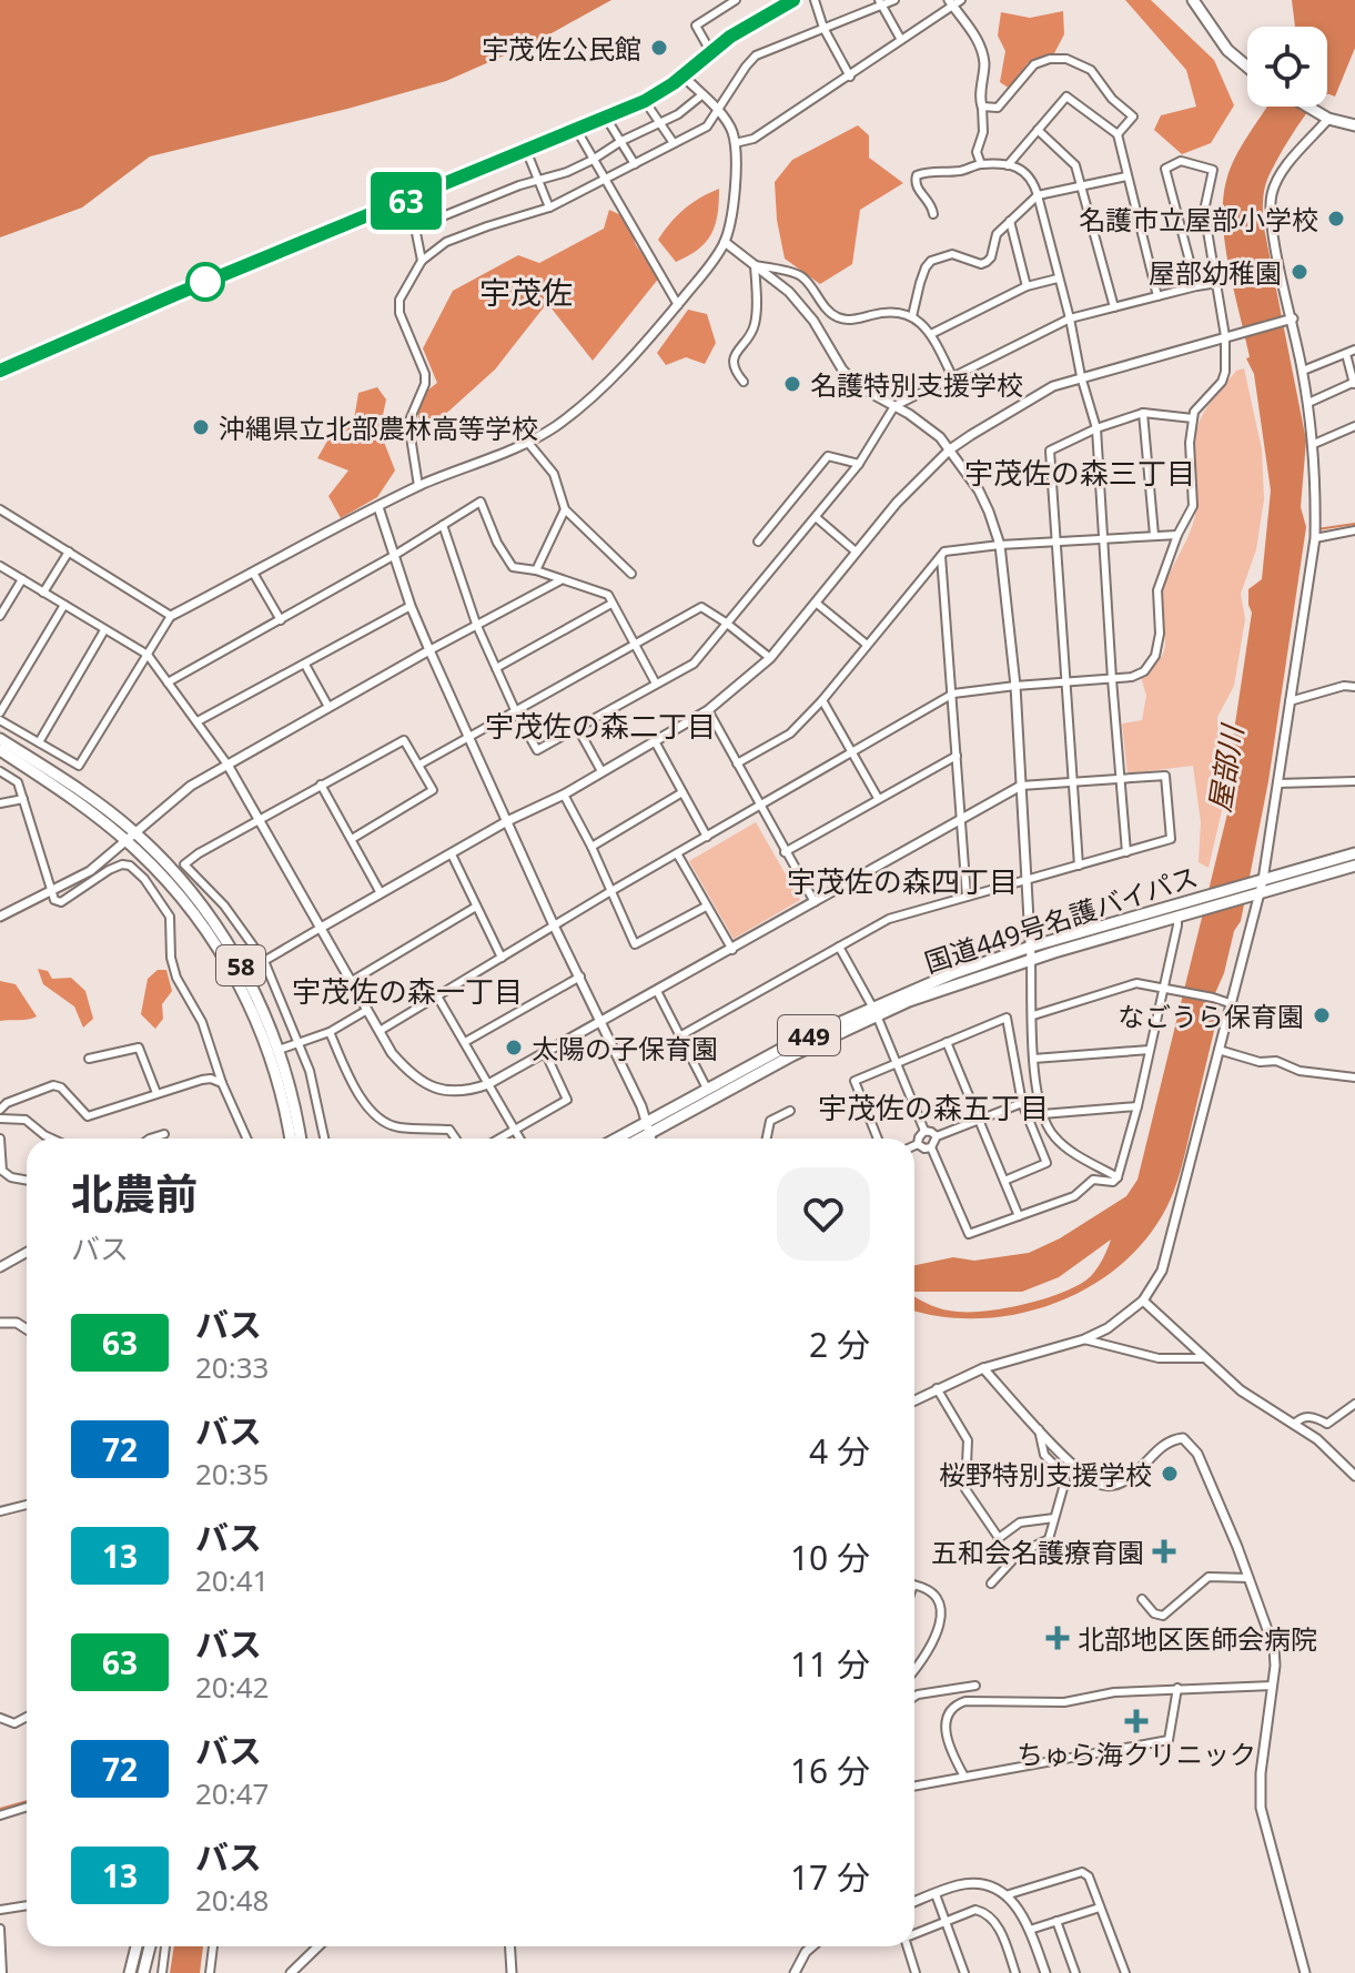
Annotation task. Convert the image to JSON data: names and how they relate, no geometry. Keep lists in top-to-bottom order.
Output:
{
  "streets": {
    "highway": ["国道449号名護バイパス", "58", "449"]
  },
  "districts": [
    "宇茂佐",
    "宇茂佐の森三丁目",
    "宇茂佐の森二丁目",
    "宇茂佐の森四丁目",
    "宇茂佐の森一丁目",
    "宇茂佐の森五丁目"
  ],
  "water": ["屋部川"],
  "places": {
    "other": [
      "宇茂佐公民館",
      "名護市立屋部小学校",
      "屋部幼稚園",
      "名護特別支援学校",
      "沖縄県立北部農林高等学校",
      "なごうら保育園",
      "太陽の子保育園",
      "桜野特別支援学校"
    ],
    "health": ["五和会名護療育園", "北部地区医師会病院", "ちゅら海クリニック"]
  },
  "lines": ["bus line 63"],
  "page": {
    "on_map": "63",
    "heading": ["北農前", "バス"],
    "list": [
      {
        "mark": "63",
        "name": "バス",
        "note": "20:33",
        "value": "2 分"
      },
      {
        "mark": "72",
        "name": "バス",
        "note": "20:35",
        "value": "4 分"
      },
      {
        "mark": "13",
        "name": "バス",
        "note": "20:41",
        "value": "10 分"
      },
      {
        "mark": "63",
        "name": "バス",
        "note": "20:42",
        "value": "11 分"
      },
      {
        "mark": "72",
        "name": "バス",
        "note": "20:47",
        "value": "16 分"
      },
      {
        "mark": "13",
        "name": "バス",
        "note": "20:48",
        "value": "17 分"
      }
    ]
  }
}
